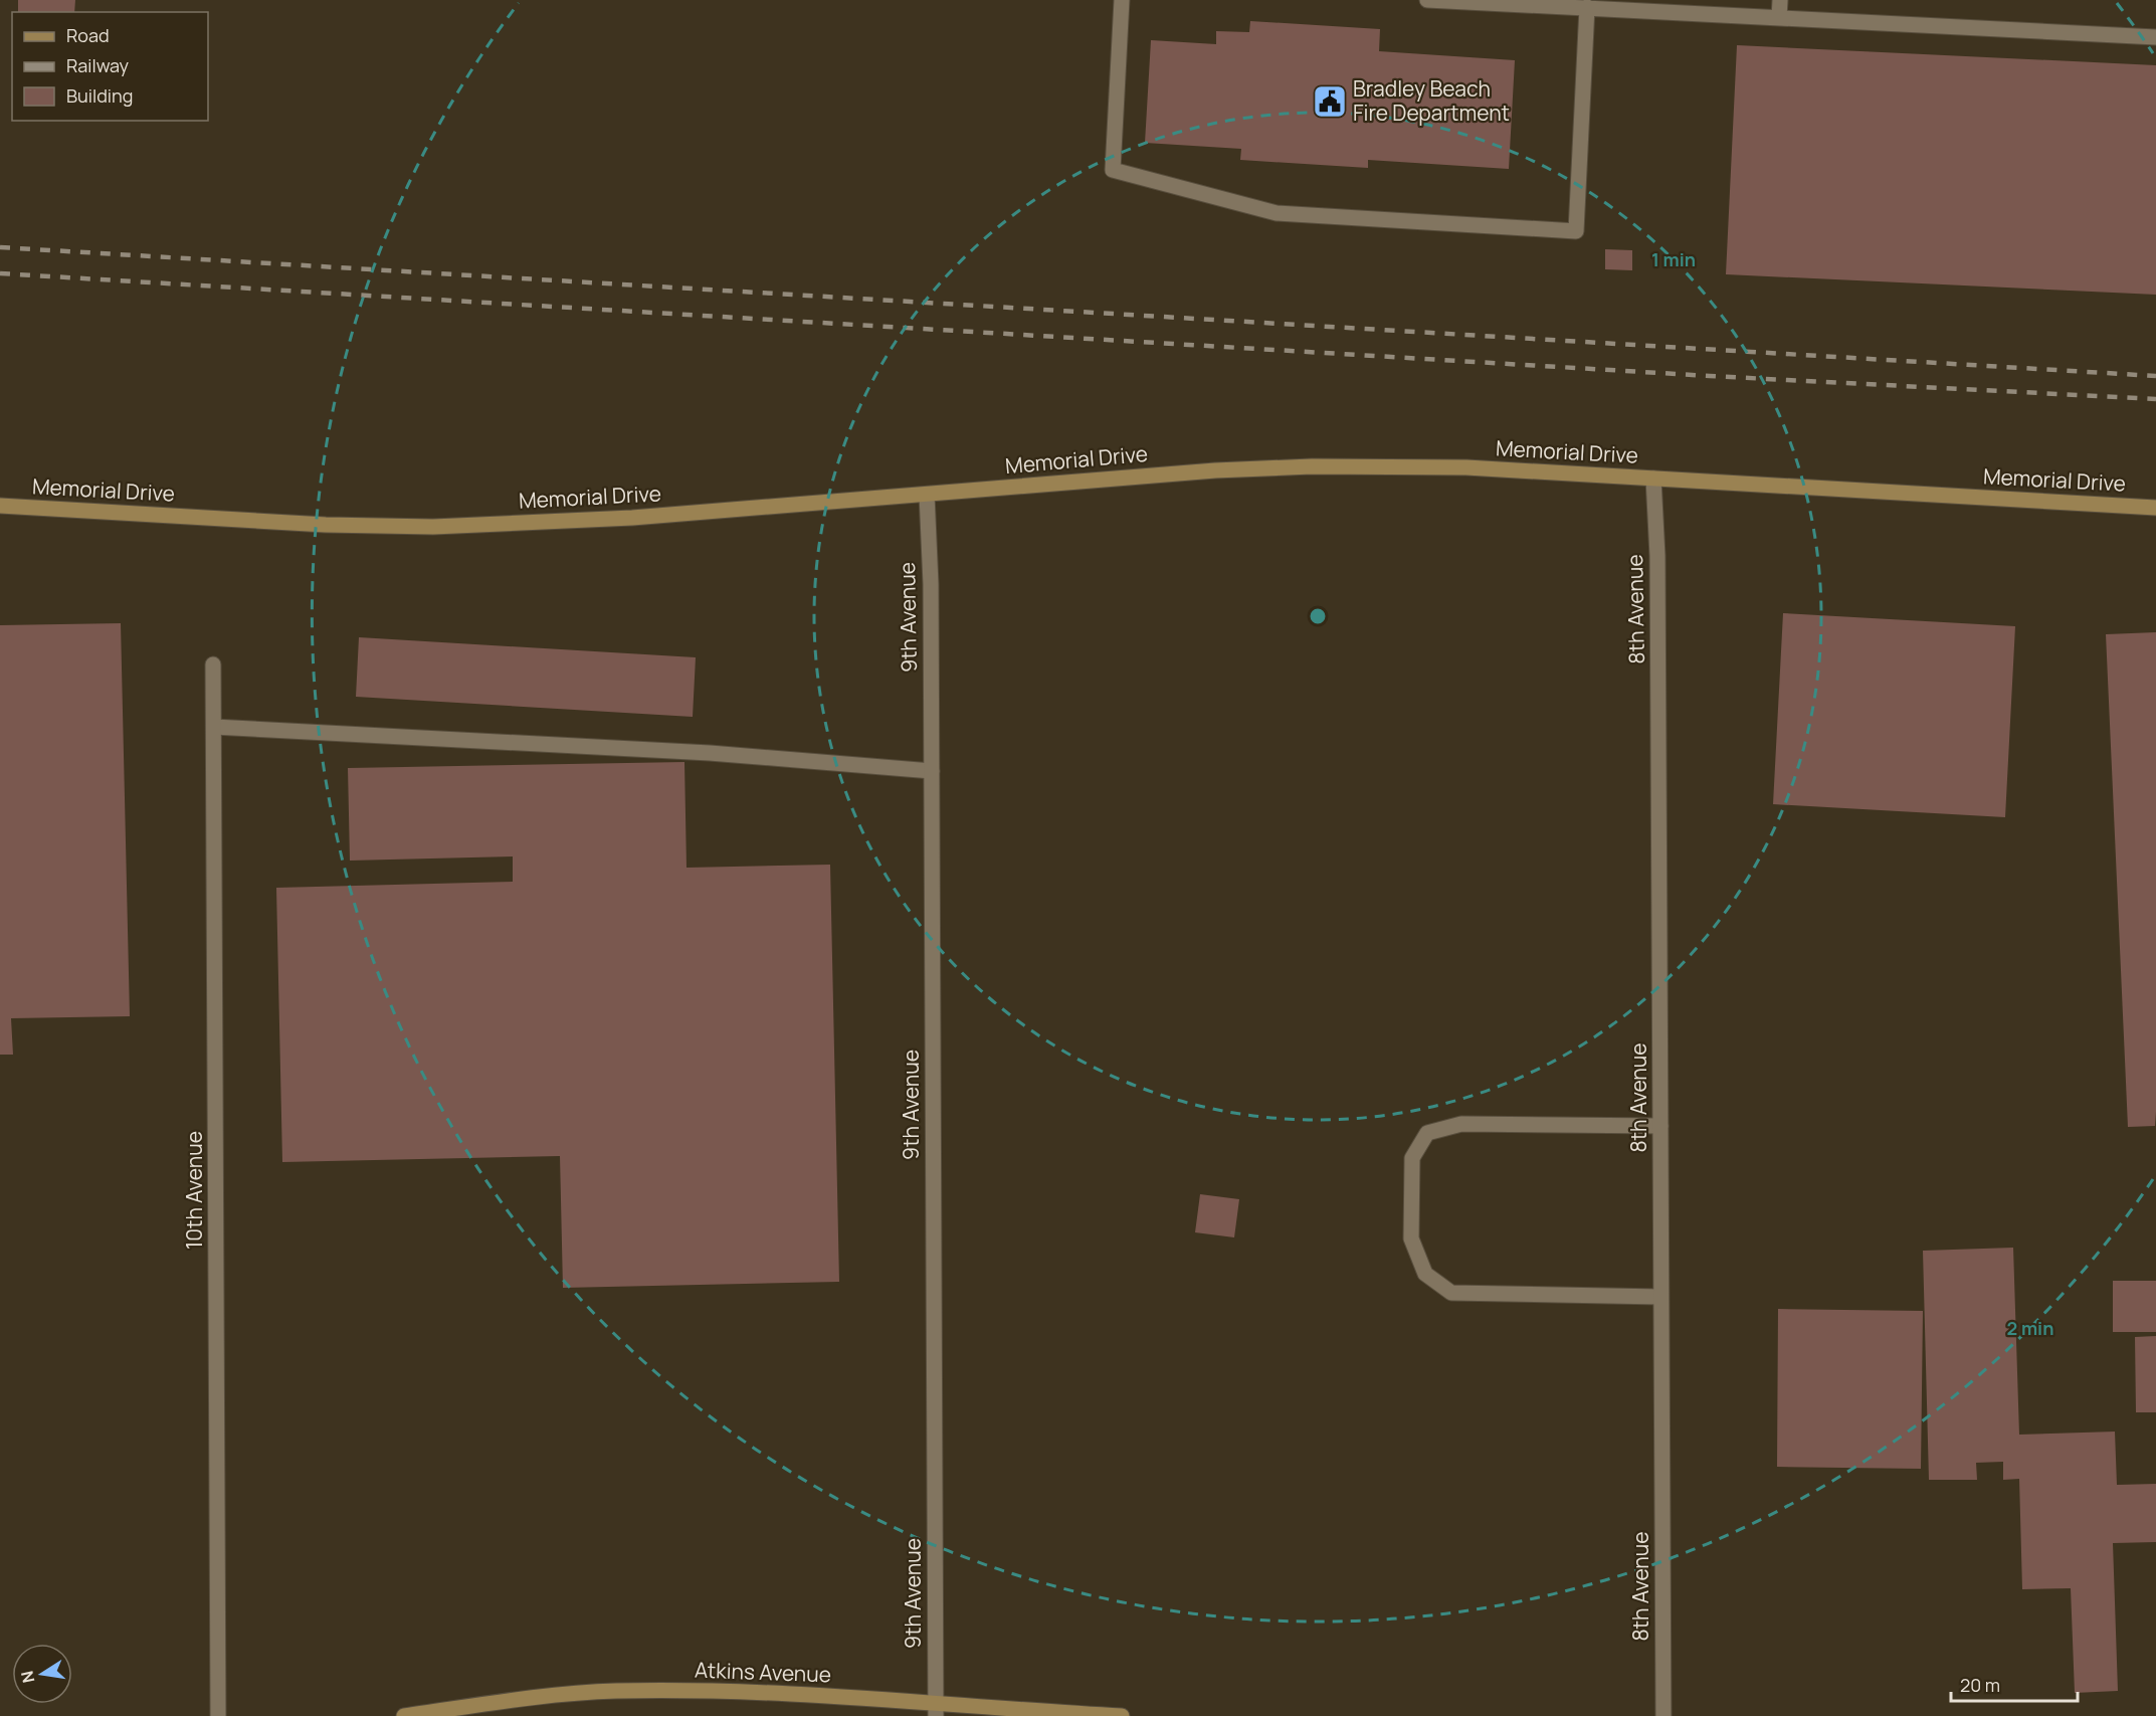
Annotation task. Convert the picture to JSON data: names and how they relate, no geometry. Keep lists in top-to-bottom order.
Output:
{
  "streets": {
    "street": [
      "Memorial Drive",
      "8th Avenue",
      "9th Avenue",
      "10th Avenue",
      "Atkins Avenue"
    ]
  },
  "crossings": [
    ["Memorial Drive", "8th Avenue"],
    ["Memorial Drive", "9th Avenue"],
    ["9th Avenue", "Atkins Avenue"]
  ],
  "places": {
    "public building": ["Bradley Beach Fire Department"]
  },
  "legend": ["Road", "Railway", "Building"],
  "scale_bar": "20 m",
  "north": "left",
  "rings": ["1 min", "2 min"]
}
